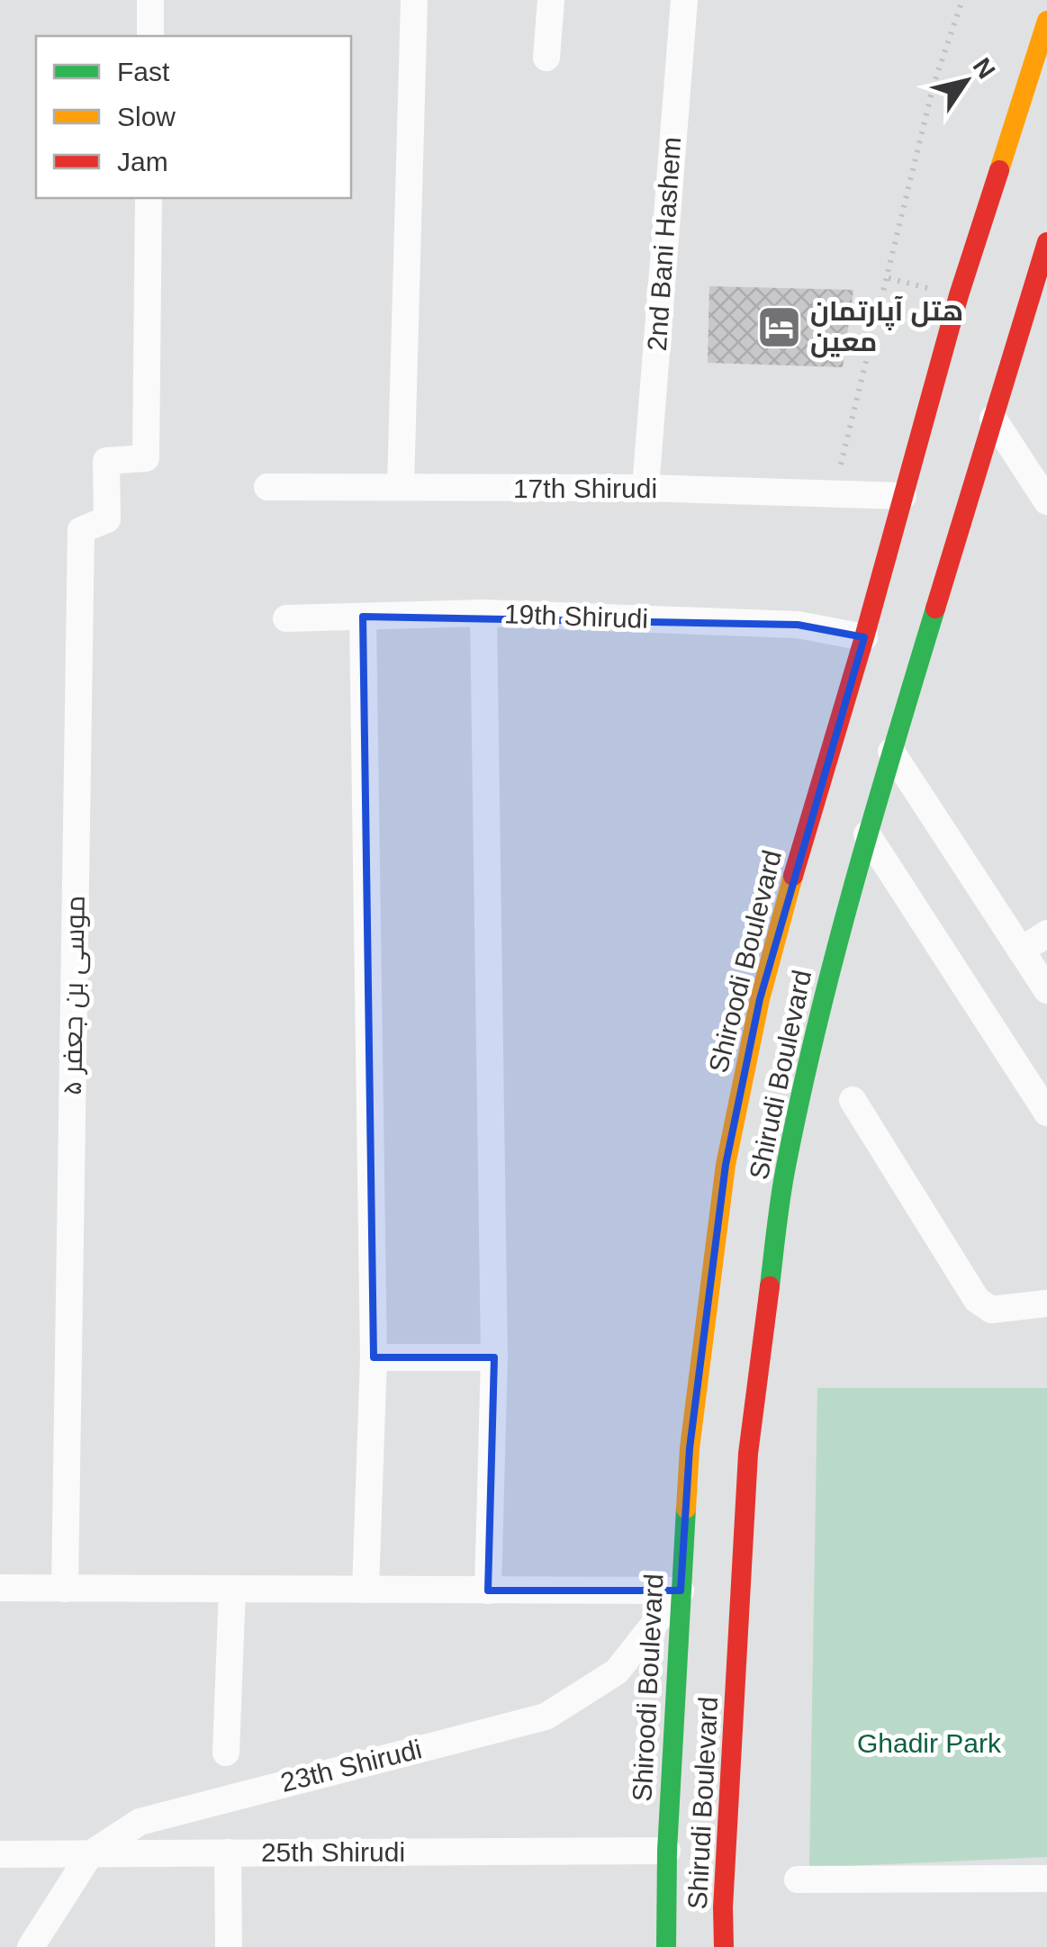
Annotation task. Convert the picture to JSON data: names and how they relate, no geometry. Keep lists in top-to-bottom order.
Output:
{
  "streets": {
    "main road": ["Shiroodi Boulevard", "Shirudi Boulevard"],
    "street": [
      "2nd Bani Hashem",
      "17th Shirudi",
      "19th Shirudi",
      "موسی بن جعفر ۵",
      "23th Shirudi",
      "25th Shirudi"
    ]
  },
  "crossings": [
    ["2nd Bani Hashem", "17th Shirudi"],
    ["17th Shirudi", "Shiroodi Boulevard"],
    ["19th Shirudi", "Shiroodi Boulevard"],
    ["Shiroodi Boulevard", "23th Shirudi"],
    ["Shiroodi Boulevard", "25th Shirudi"],
    ["23th Shirudi", "25th Shirudi"]
  ],
  "parks": ["Ghadir Park"],
  "places": {
    "hotel": ["هتل آپارتمان معین"]
  },
  "legend": ["Fast", "Slow", "Jam"],
  "north": "top right"
}
